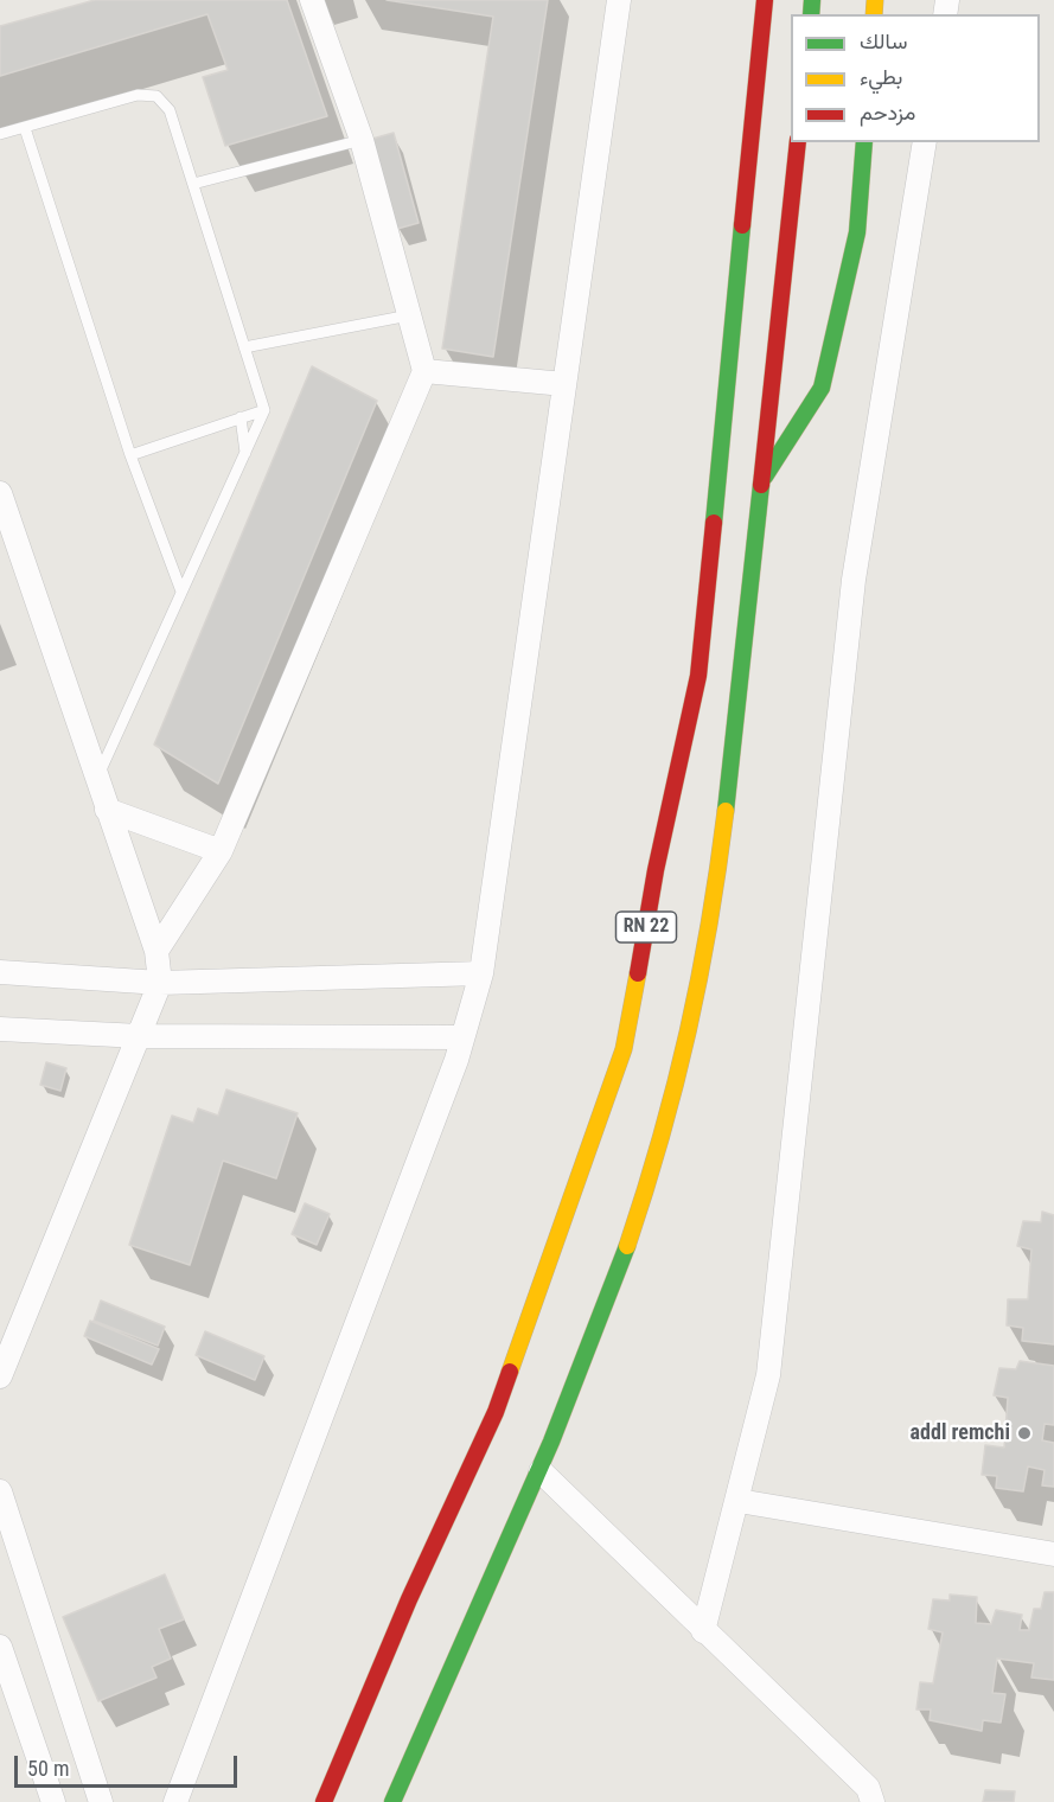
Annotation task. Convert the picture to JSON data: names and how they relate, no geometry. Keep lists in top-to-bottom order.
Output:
{
  "streets": {
    "highway": ["RN 22"]
  },
  "places": ["addl remchi"],
  "legend": ["سالك", "بطيء", "مزدحم"],
  "scale_bar": "50 m"
}
